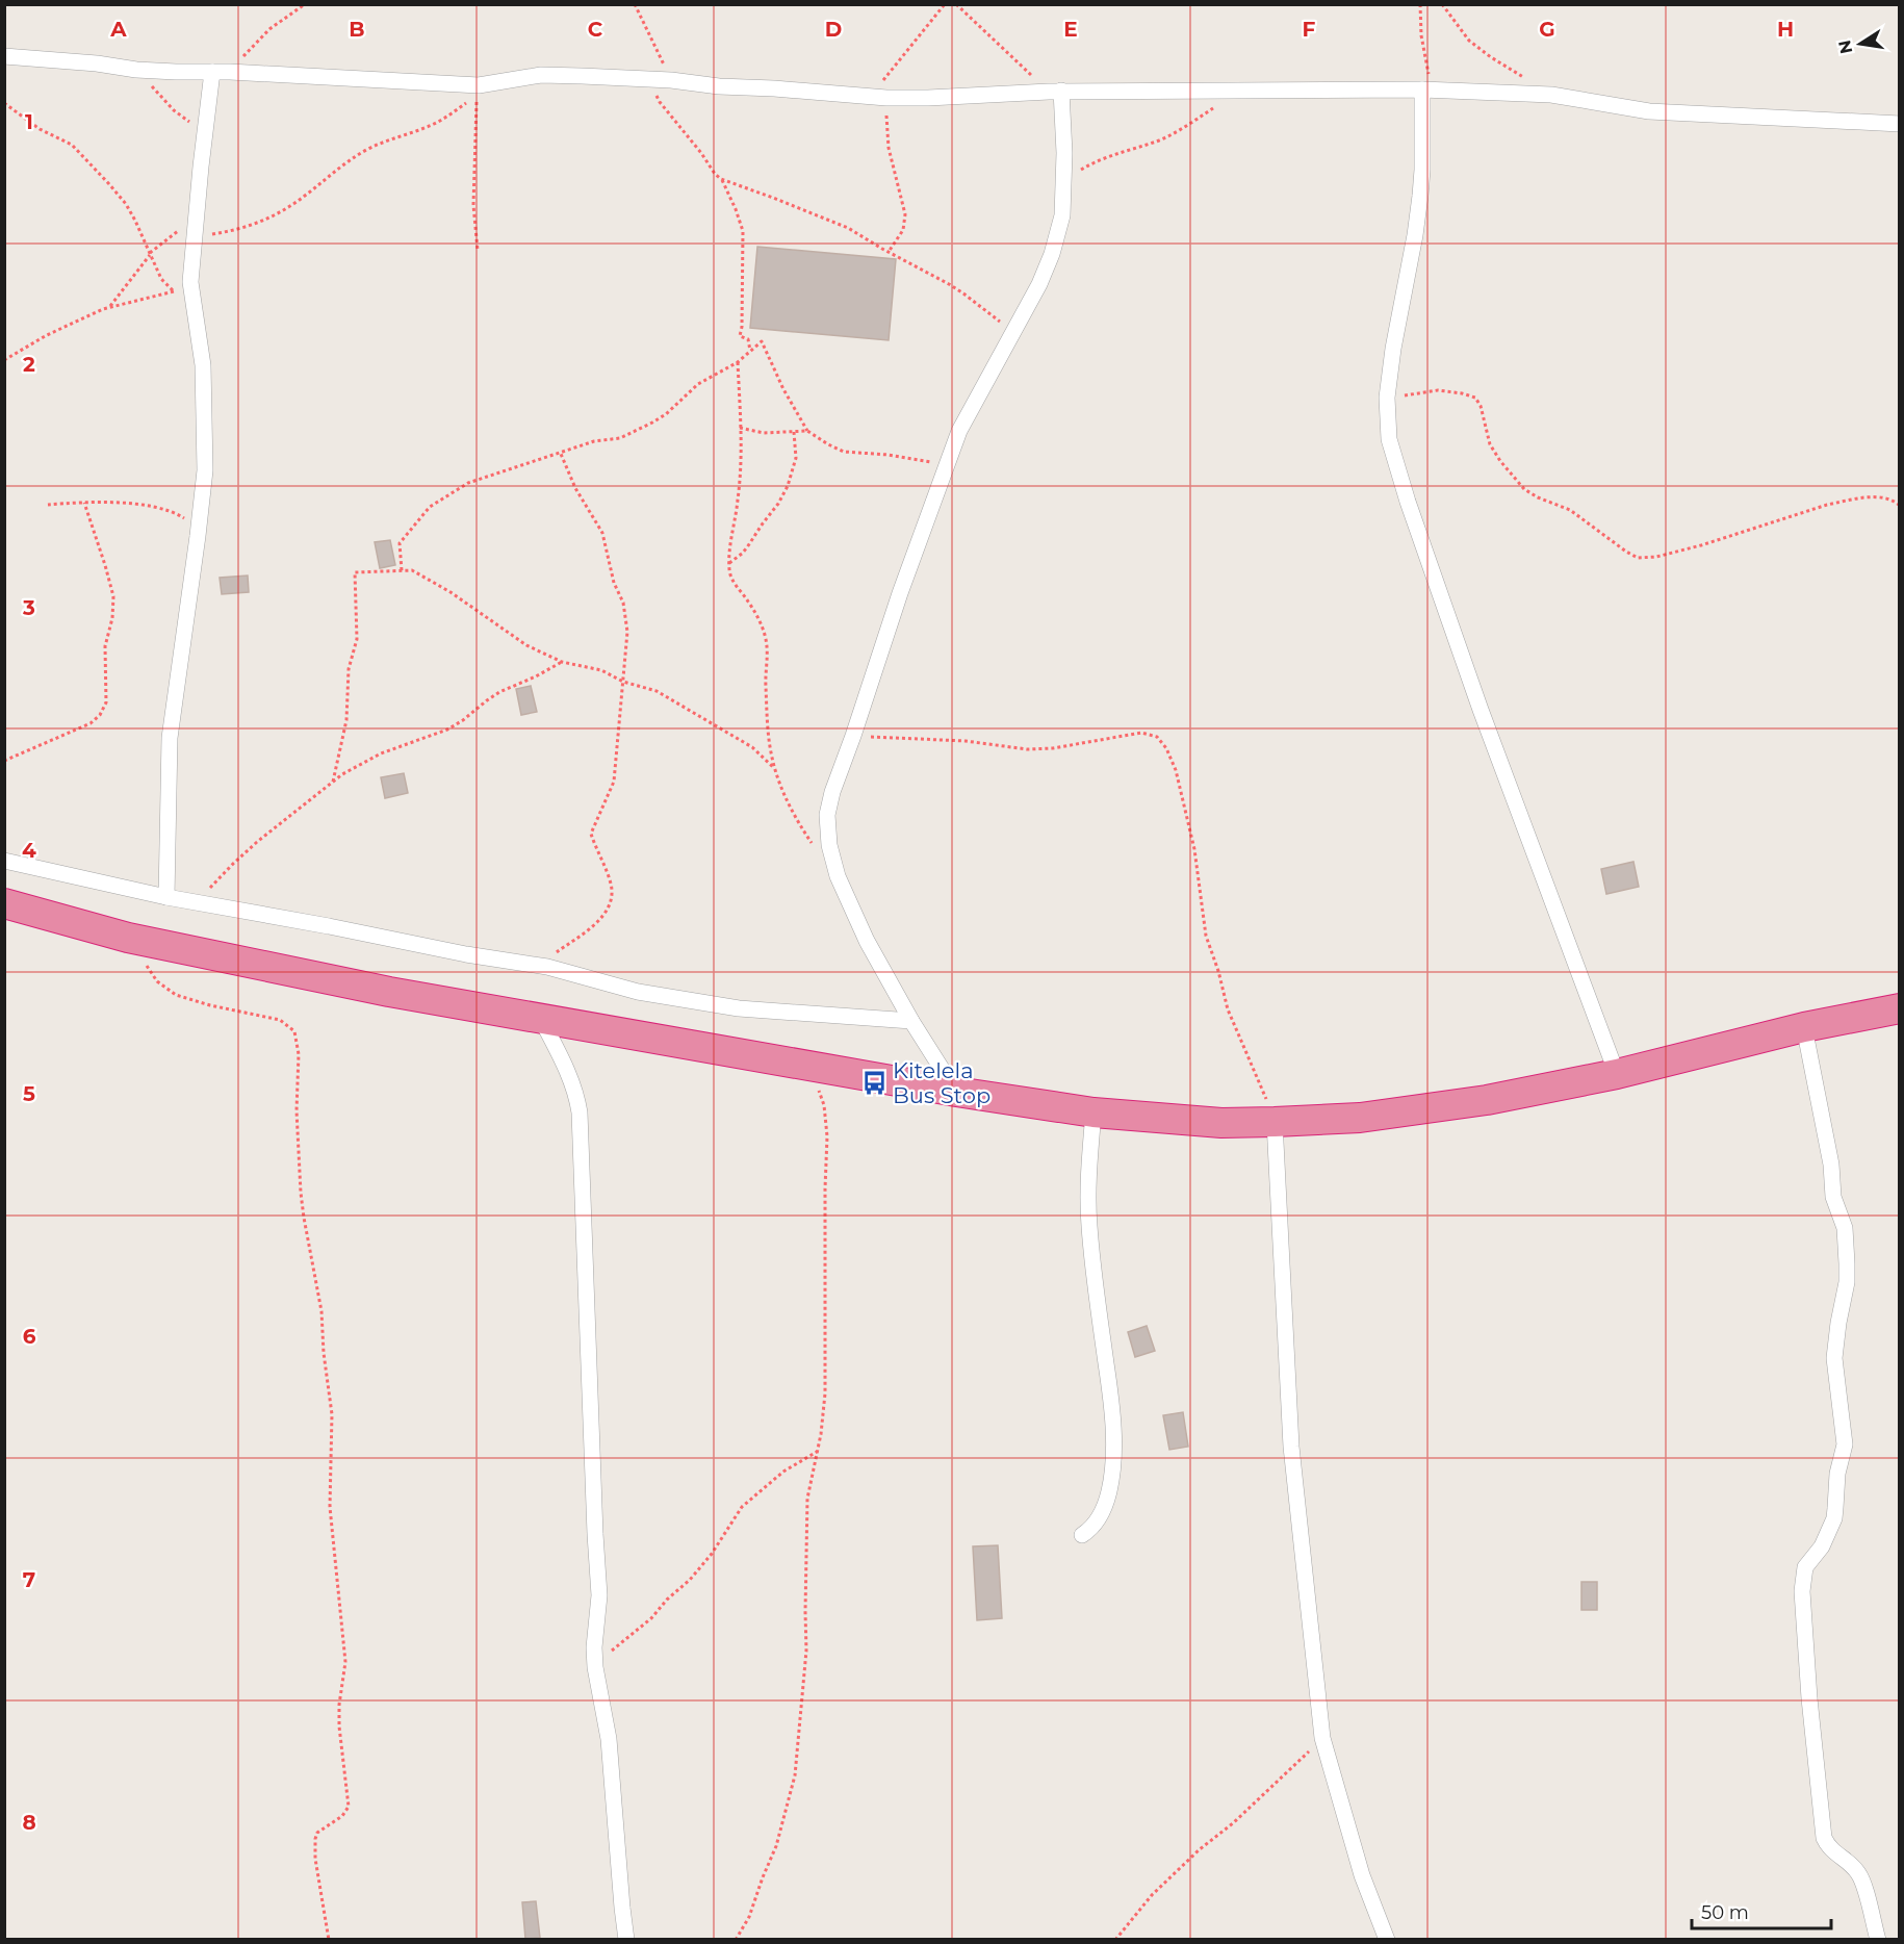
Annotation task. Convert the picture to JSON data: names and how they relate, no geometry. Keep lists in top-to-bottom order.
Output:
{
  "places": {
    "bus stop": ["Kitelela Bus Stop"]
  },
  "scale_bar": "50 m",
  "north": "left",
  "grid": {
    "columns": [
      "A",
      "B",
      "C",
      "D",
      "E",
      "F",
      "G",
      "H"
    ],
    "rows": [
      "1",
      "2",
      "3",
      "4",
      "5",
      "6",
      "7",
      "8"
    ]
  }
}
